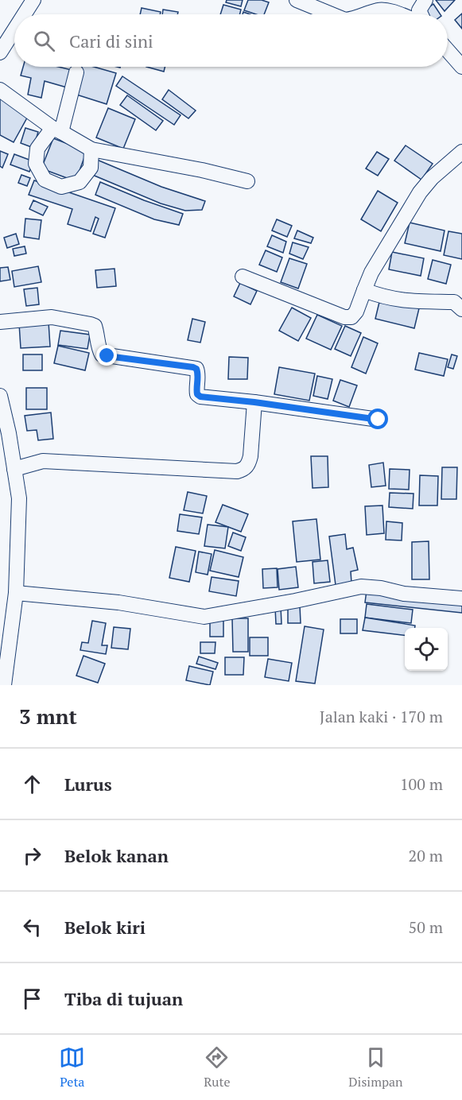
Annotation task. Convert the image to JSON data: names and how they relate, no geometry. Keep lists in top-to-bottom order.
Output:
{
  "page": {
    "search": "Cari di sini",
    "heading": ["3 mnt", "Jalan kaki · 170 m"],
    "list": [
      ["Lurus", "100 m"],
      ["Belok kanan", "20 m"],
      ["Belok kiri", "50 m"],
      "Tiba di tujuan"
    ],
    "nav": ["Peta", "Rute", "Disimpan"]
  }
}
